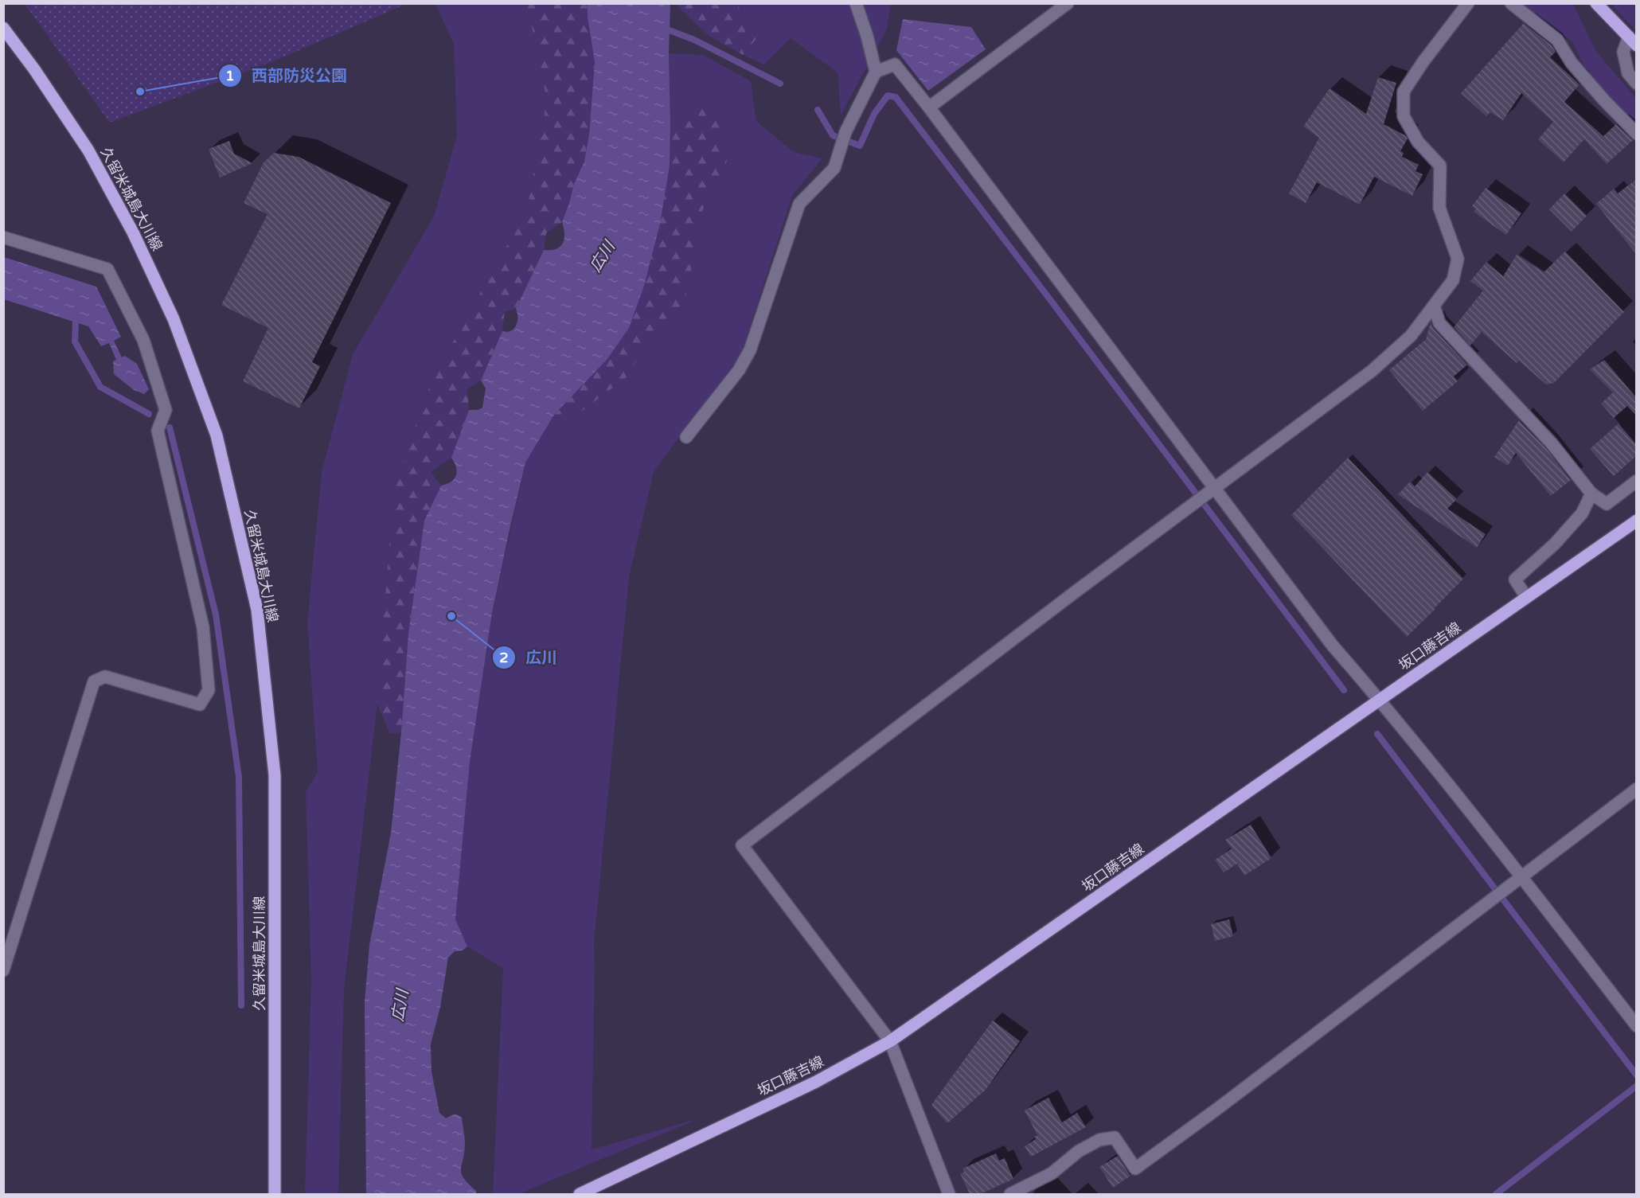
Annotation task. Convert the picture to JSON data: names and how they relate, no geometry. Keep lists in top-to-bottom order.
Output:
{
  "streets": {
    "main road": ["久留米城島大川線", "坂口藤吉線"]
  },
  "water": ["広川"],
  "places": ["西部防災公園", "広川"]
}
